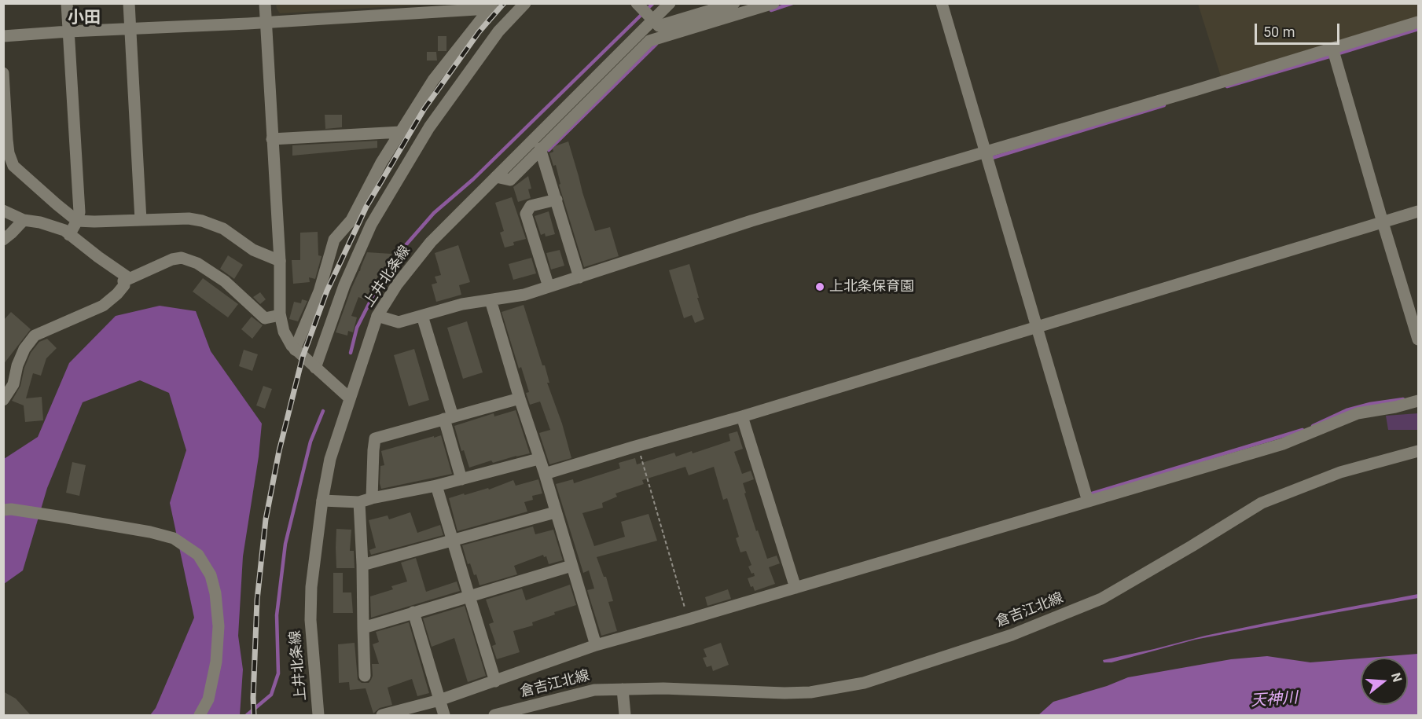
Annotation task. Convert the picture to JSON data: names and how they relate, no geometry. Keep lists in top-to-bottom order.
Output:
{
  "streets": {
    "street": ["上井北条線", "倉吉江北線"]
  },
  "districts": ["小田"],
  "water": ["天神川"],
  "places": ["上北条保育園"],
  "scale_bar": "50 m",
  "north": "right"
}
